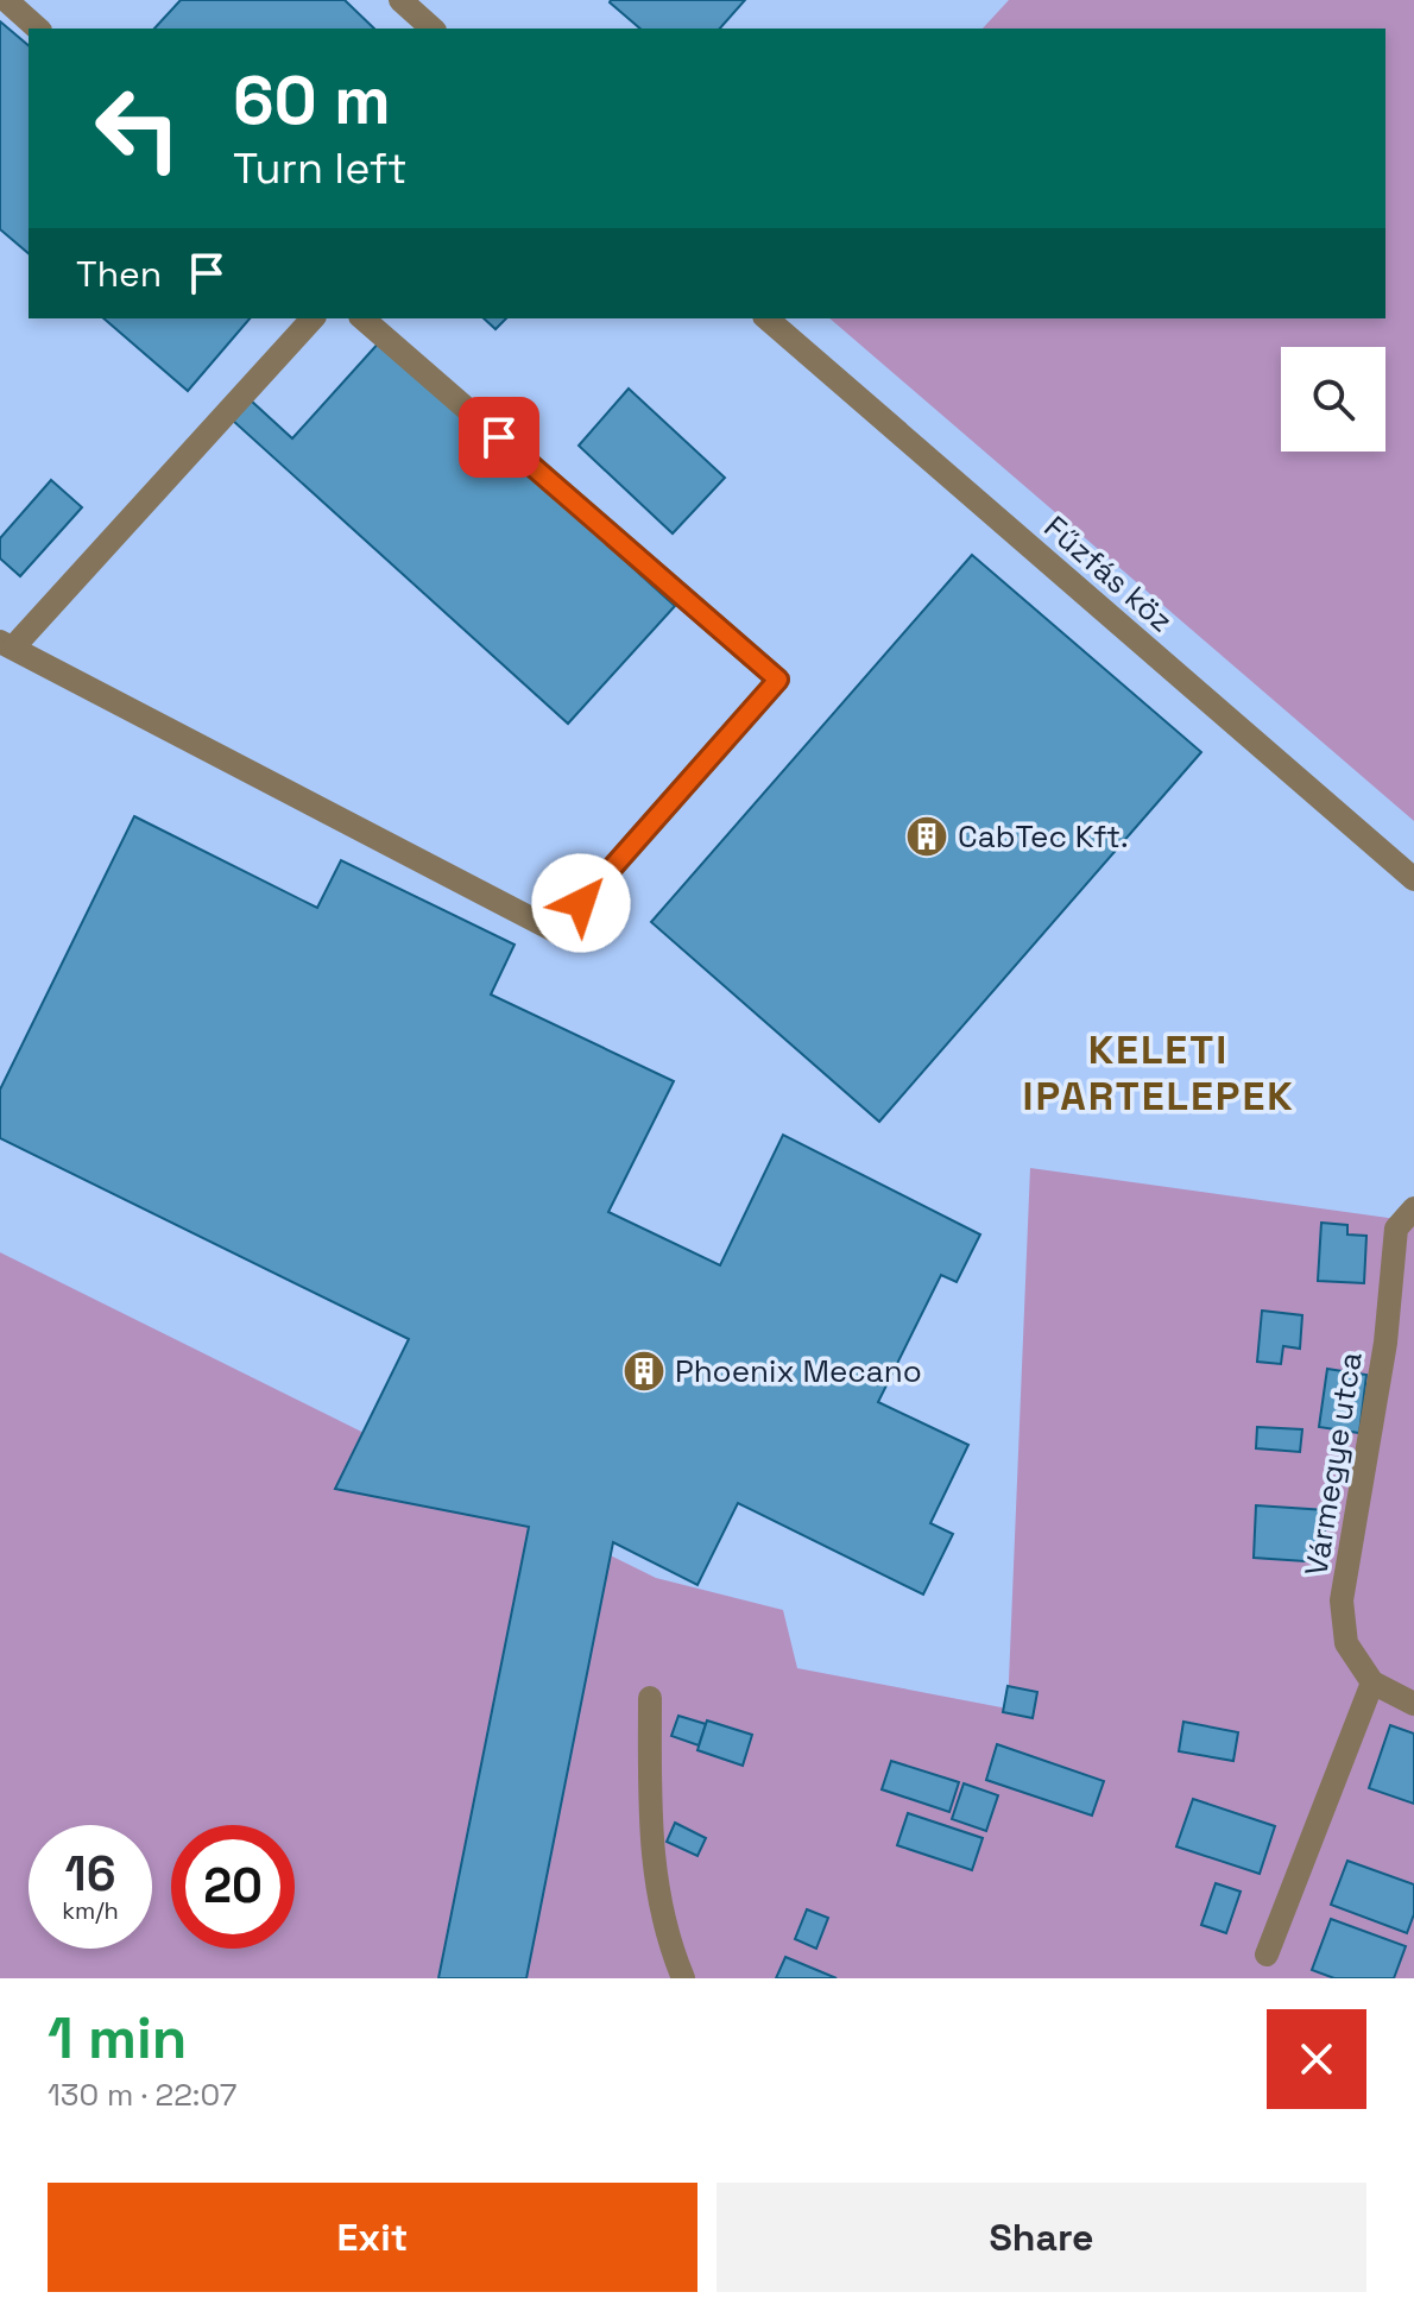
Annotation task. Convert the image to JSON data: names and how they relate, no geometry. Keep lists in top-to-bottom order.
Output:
{
  "streets": {
    "street": ["Fűzfás köz", "Vármegye utca"]
  },
  "districts": ["KELETI IPARTELEPEK"],
  "places": {
    "building": ["CabTec Kft.", "Phoenix Mecano"]
  },
  "page": {
    "turn": ["60 m", "Turn left"],
    "then": "Then",
    "speed": "16 km/h",
    "limit": "20",
    "heading": ["1 min", "130 m · 22:07"],
    "buttons": ["Exit", "Share"]
  }
}
